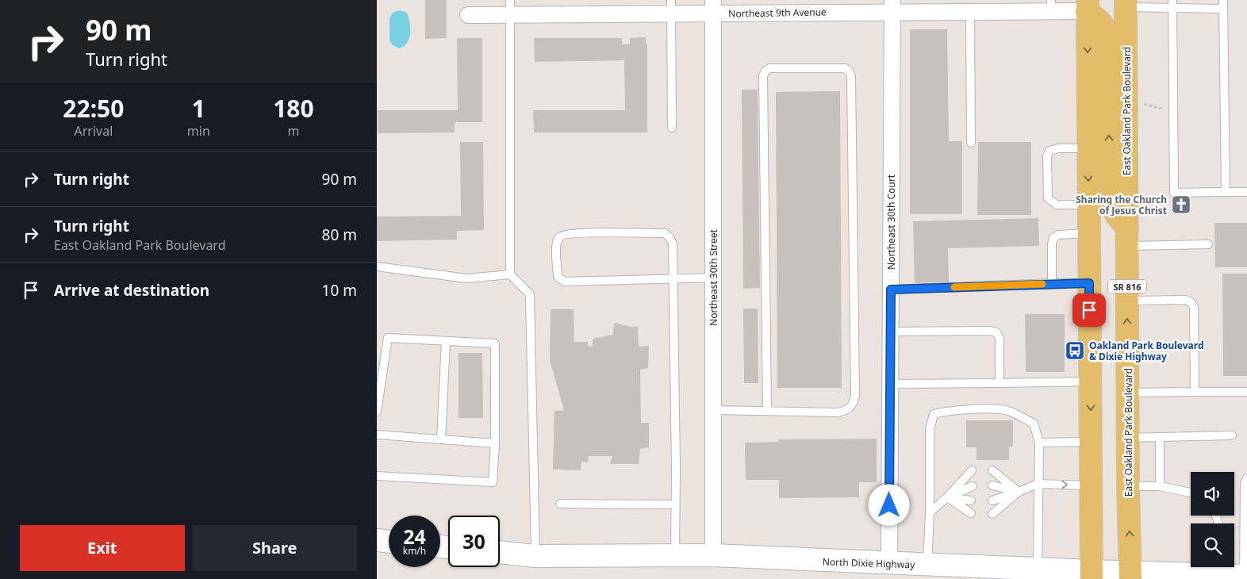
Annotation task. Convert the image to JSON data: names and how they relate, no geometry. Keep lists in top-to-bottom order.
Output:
{
  "streets": {
    "main road": ["East Oakland Park Boulevard", "SR 816", "North Dixie Highway"],
    "street": ["Northeast 9th Avenue", "Northeast 30th Court", "Northeast 30th Street"]
  },
  "crossings": [
    ["Northeast 9th Avenue", "Northeast 30th Court"],
    ["Northeast 9th Avenue", "Northeast 30th Street"],
    ["East Oakland Park Boulevard", "North Dixie Highway"],
    ["Northeast 30th Court", "North Dixie Highway"],
    ["Northeast 30th Street", "North Dixie Highway"]
  ],
  "places": {
    "church": ["Sharing the Church of Jesus Christ"],
    "bus stop": ["Oakland Park Boulevard & Dixie Highway"]
  },
  "page": {
    "turn": ["90 m", "Turn right"],
    "eta": [
      "22:50",
      "Arrival",
      "1",
      "min",
      "180",
      "m"
    ],
    "list": [
      {
        "name": "Turn right",
        "value": "90 m"
      },
      {
        "name": "Turn right",
        "note": "East Oakland Park Boulevard",
        "value": "80 m"
      },
      {
        "name": "Arrive at destination",
        "value": "10 m"
      }
    ],
    "speed": "24 km/h",
    "limit": "30",
    "buttons": ["Exit", "Share"]
  }
}
